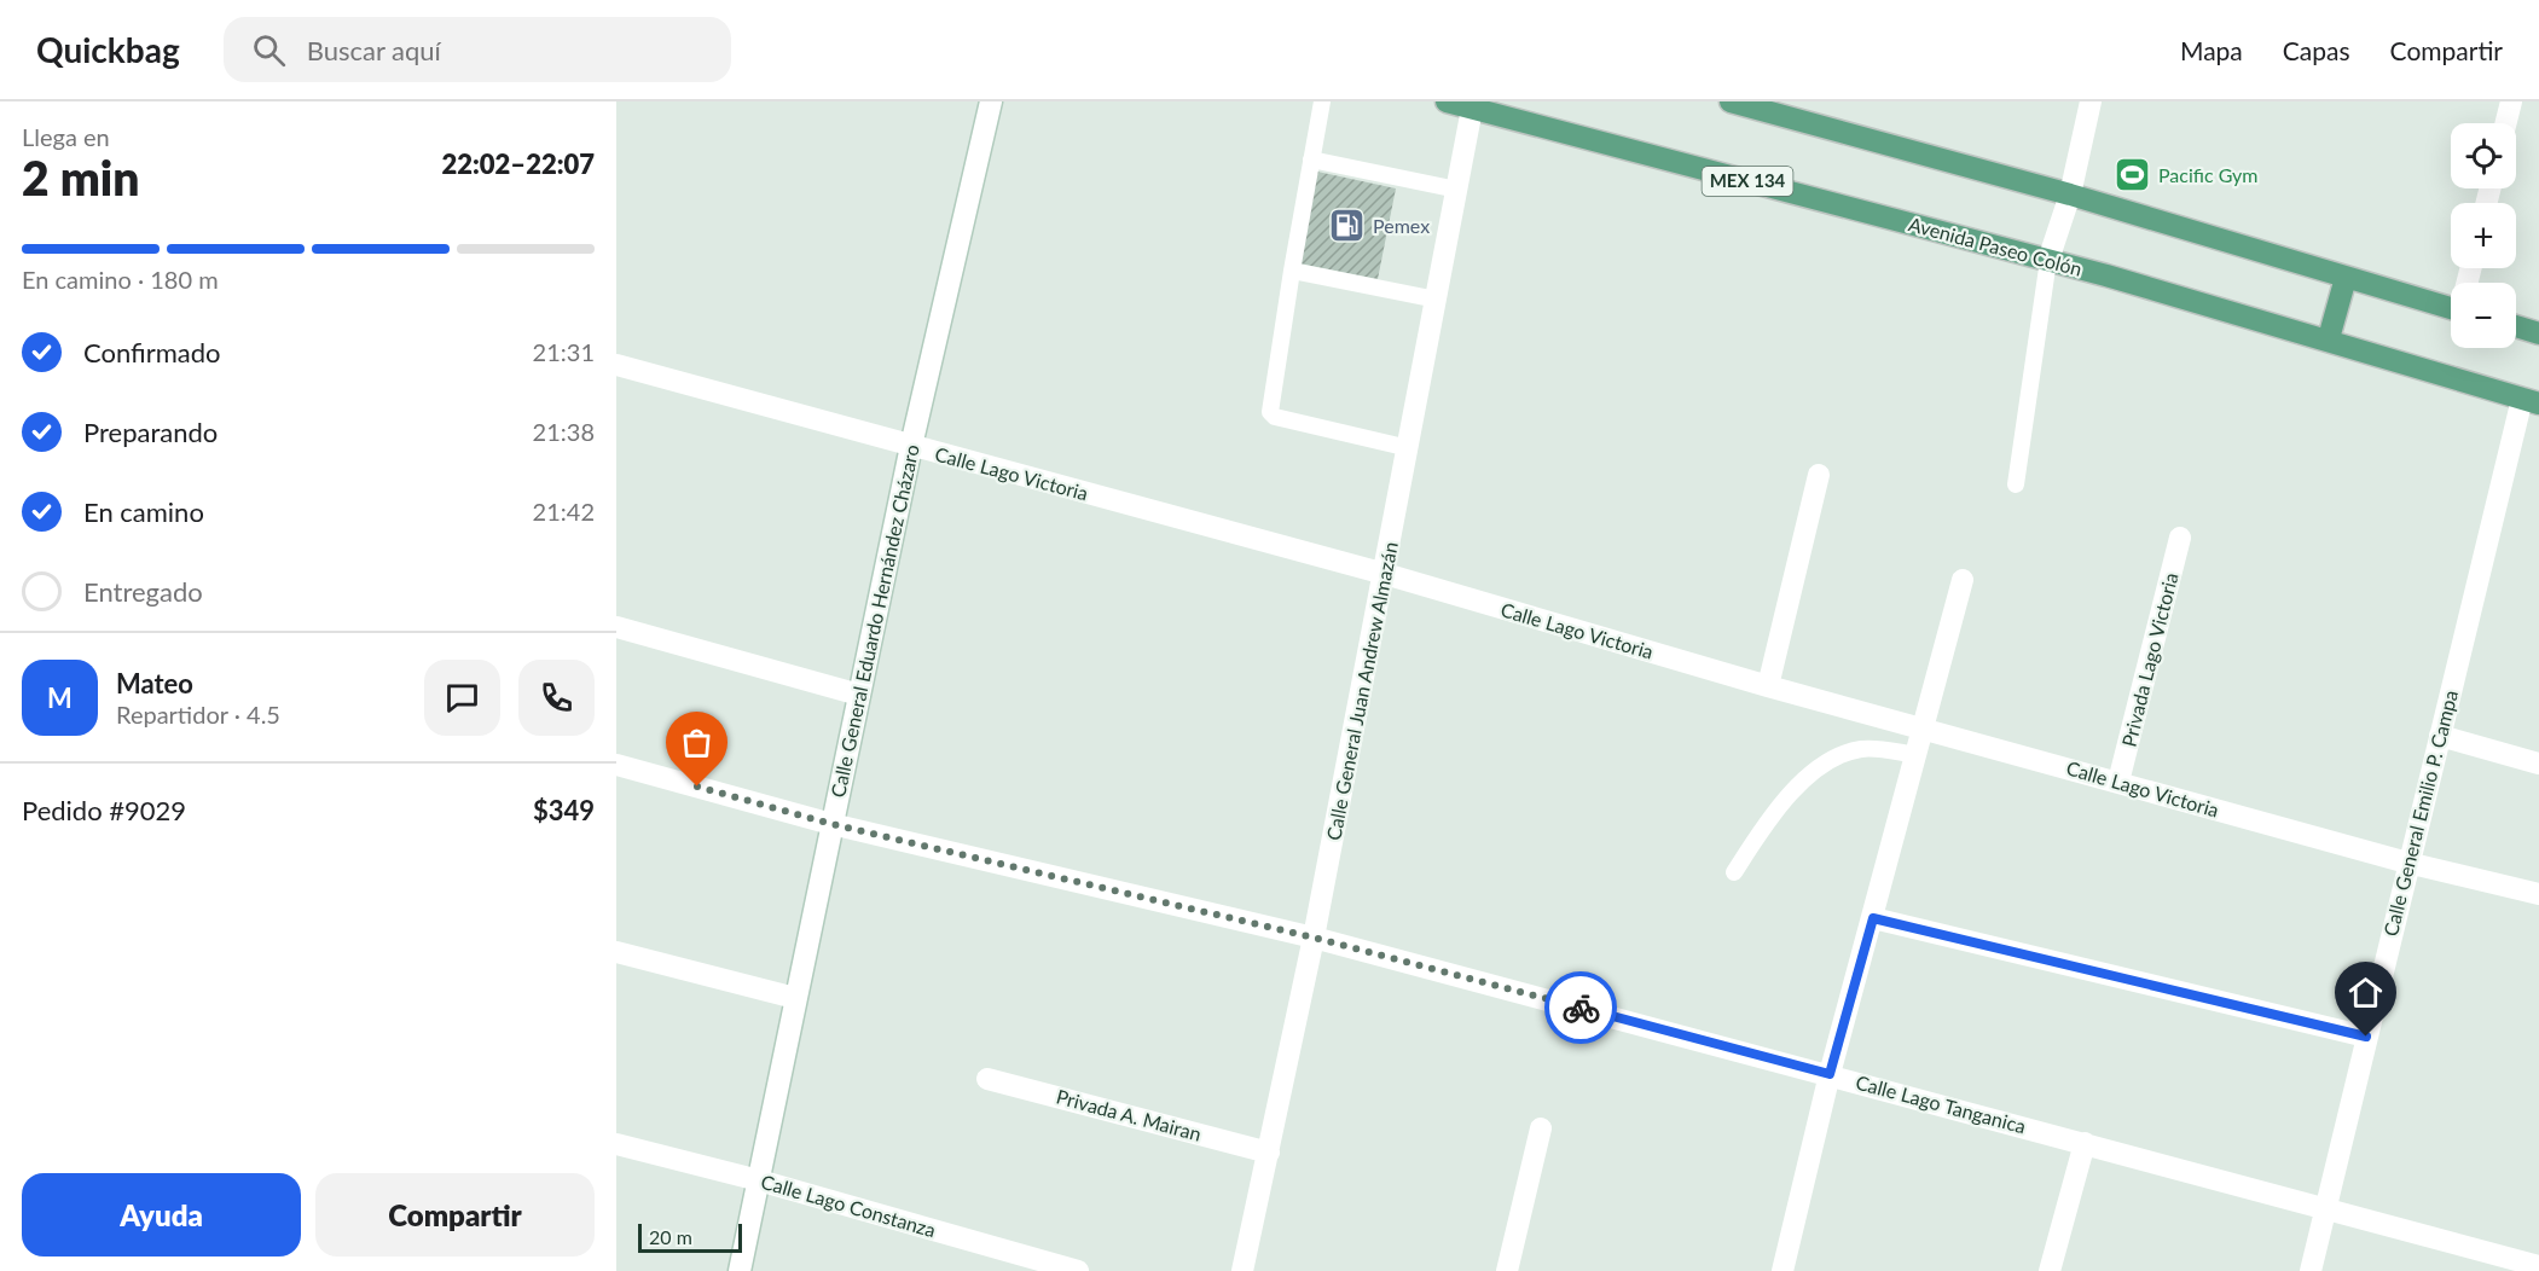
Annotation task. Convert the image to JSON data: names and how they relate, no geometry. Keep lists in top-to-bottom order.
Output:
{
  "streets": {
    "main road": ["MEX 134", "Avenida Paseo Colón"],
    "street": [
      "Calle Lago Victoria",
      "Calle General Eduardo Hernández Cházaro",
      "Privada Lago Victoria",
      "Calle General Juan Andrew Almazán",
      "Calle General Emilio P. Campa",
      "Calle Lago Tanganica",
      "Privada A. Mairan",
      "Calle Lago Constanza"
    ]
  },
  "crossings": [
    ["Avenida Paseo Colón", "Calle General Juan Andrew Almazán"],
    ["Avenida Paseo Colón", "Calle General Emilio P. Campa"],
    ["Calle Lago Victoria", "Calle General Eduardo Hernández Cházaro"],
    ["Calle Lago Victoria", "Privada Lago Victoria"],
    ["Calle Lago Victoria", "Calle General Juan Andrew Almazán"],
    ["Calle Lago Victoria", "Calle General Emilio P. Campa"],
    ["Calle General Eduardo Hernández Cházaro", "Calle Lago Tanganica"],
    ["Calle General Eduardo Hernández Cházaro", "Calle Lago Constanza"],
    ["Calle General Juan Andrew Almazán", "Calle Lago Tanganica"],
    ["Calle General Juan Andrew Almazán", "Privada A. Mairan"],
    ["Calle General Emilio P. Campa", "Calle Lago Tanganica"]
  ],
  "places": {
    "sports": ["Pacific Gym"],
    "fuel station": ["Pemex"]
  },
  "scale_bar": "20 m",
  "page": {
    "header": "Quickbag",
    "search": "Buscar aquí",
    "nav": ["Mapa", "Capas", "Compartir"],
    "heading": ["2 min", "Llega en", "22:02–22:07"],
    "panel": [
      "Mateo",
      "Repartidor · 4.5",
      "Pedido #9029",
      "$349"
    ],
    "map_buttons": ["+", "−"],
    "bar": "En camino · 180 m",
    "list": [
      ["Confirmado", "21:31"],
      ["Preparando", "21:38"],
      ["En camino", "21:42"],
      "Entregado"
    ],
    "round": "M",
    "buttons": ["Ayuda", "Compartir"],
    "scale": "20 m"
  }
}
